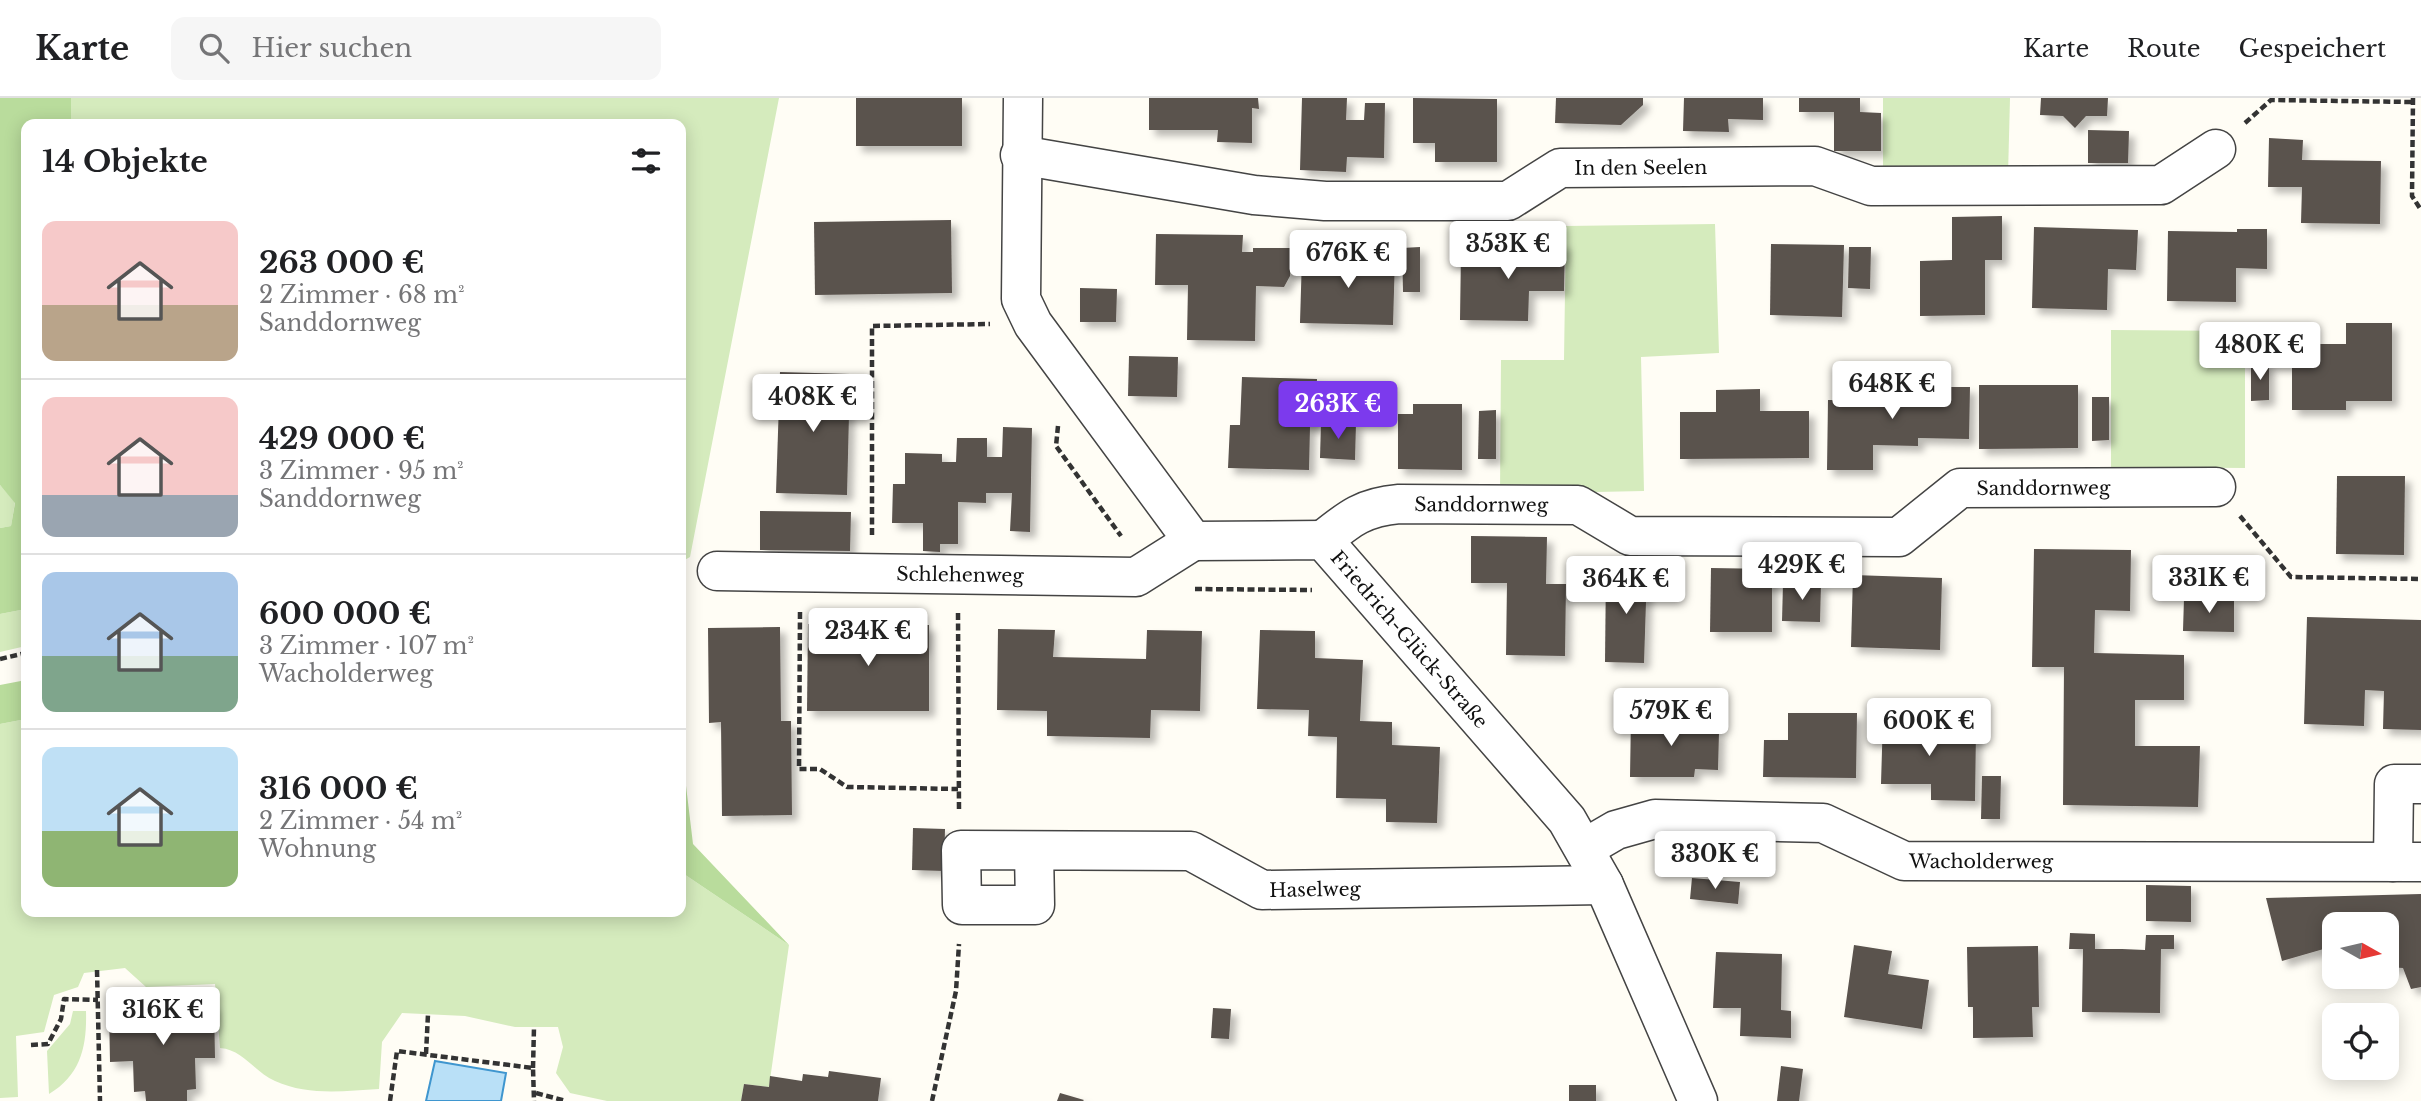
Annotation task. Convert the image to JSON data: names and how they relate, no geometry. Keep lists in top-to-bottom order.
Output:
{
  "streets": {
    "street": [
      "In den Seelen",
      "Sanddornweg",
      "Schlehenweg",
      "Friedrich-Glück-Straße",
      "Wacholderweg",
      "Haselweg"
    ]
  },
  "crossings": [
    ["Sanddornweg", "Friedrich-Glück-Straße"],
    ["Schlehenweg", "Friedrich-Glück-Straße"],
    ["Friedrich-Glück-Straße", "Wacholderweg"],
    ["Friedrich-Glück-Straße", "Haselweg"]
  ],
  "north": "right",
  "page": {
    "header": "Karte",
    "search": "Hier suchen",
    "nav": ["Karte", "Route", "Gespeichert"],
    "heading": "14 Objekte",
    "list": [
      {
        "name": "263 000 €",
        "note": "2 Zimmer · 68 m² · Sanddornweg"
      },
      {
        "name": "429 000 €",
        "note": "3 Zimmer · 95 m² · Sanddornweg"
      },
      {
        "name": "600 000 €",
        "note": "3 Zimmer · 107 m² · Wacholderweg"
      },
      {
        "name": "316 000 €",
        "note": "2 Zimmer · 54 m² · Wohnung"
      }
    ],
    "price": [
      "353K €",
      "676K €",
      "480K €",
      "648K €",
      "408K €",
      "263K €",
      "429K €",
      "331K €",
      "364K €",
      "234K €",
      "579K €",
      "600K €",
      "330K €",
      "316K €"
    ]
  }
}
